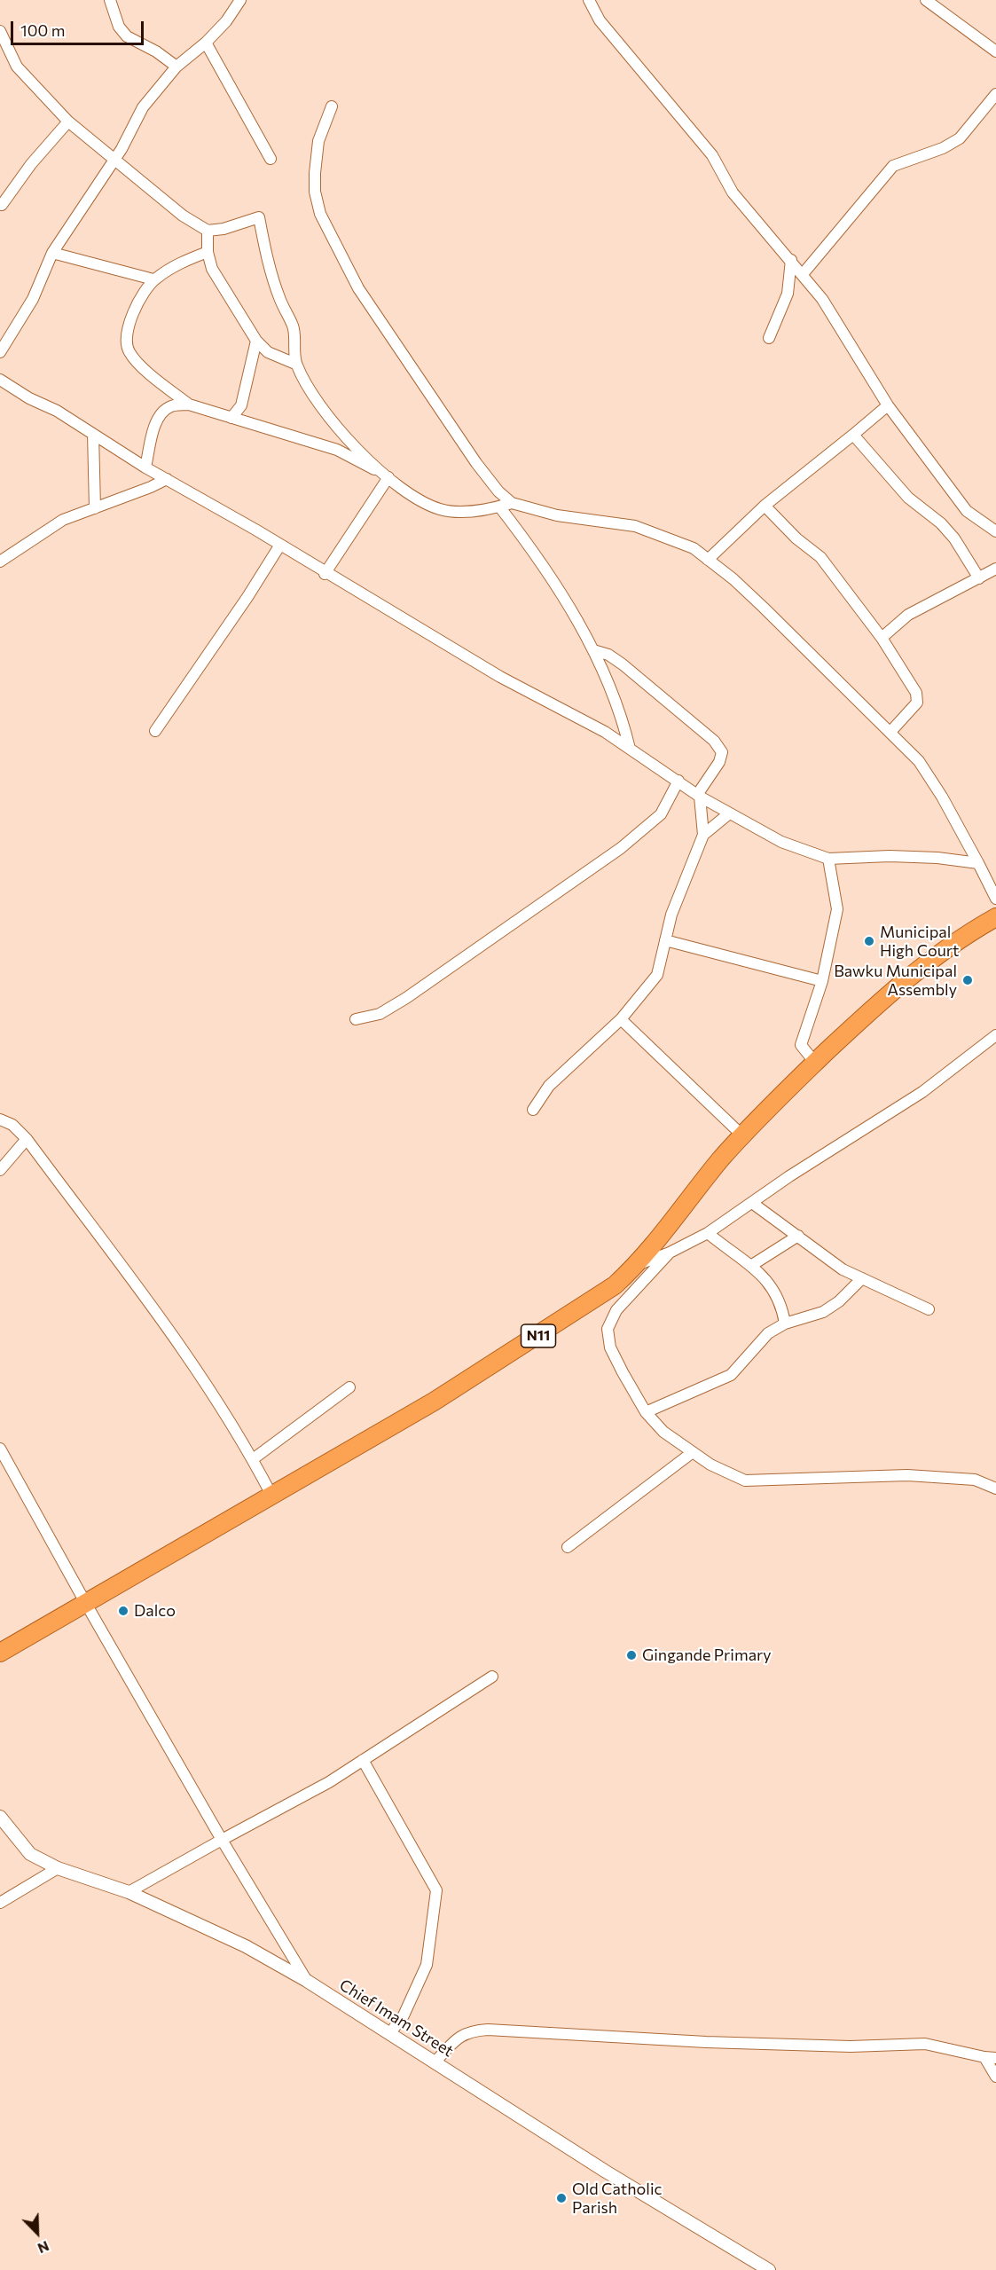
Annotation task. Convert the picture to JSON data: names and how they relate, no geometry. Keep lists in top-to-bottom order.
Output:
{
  "streets": {
    "highway": ["N11"],
    "street": ["Chief Imam Street"]
  },
  "places": [
    "Municipal High Court",
    "Bawku Municipal Assembly",
    "Dalco",
    "Gingande Primary",
    "Old Catholic Parish"
  ],
  "scale_bar": "100 m",
  "north": "bottom right"
}
